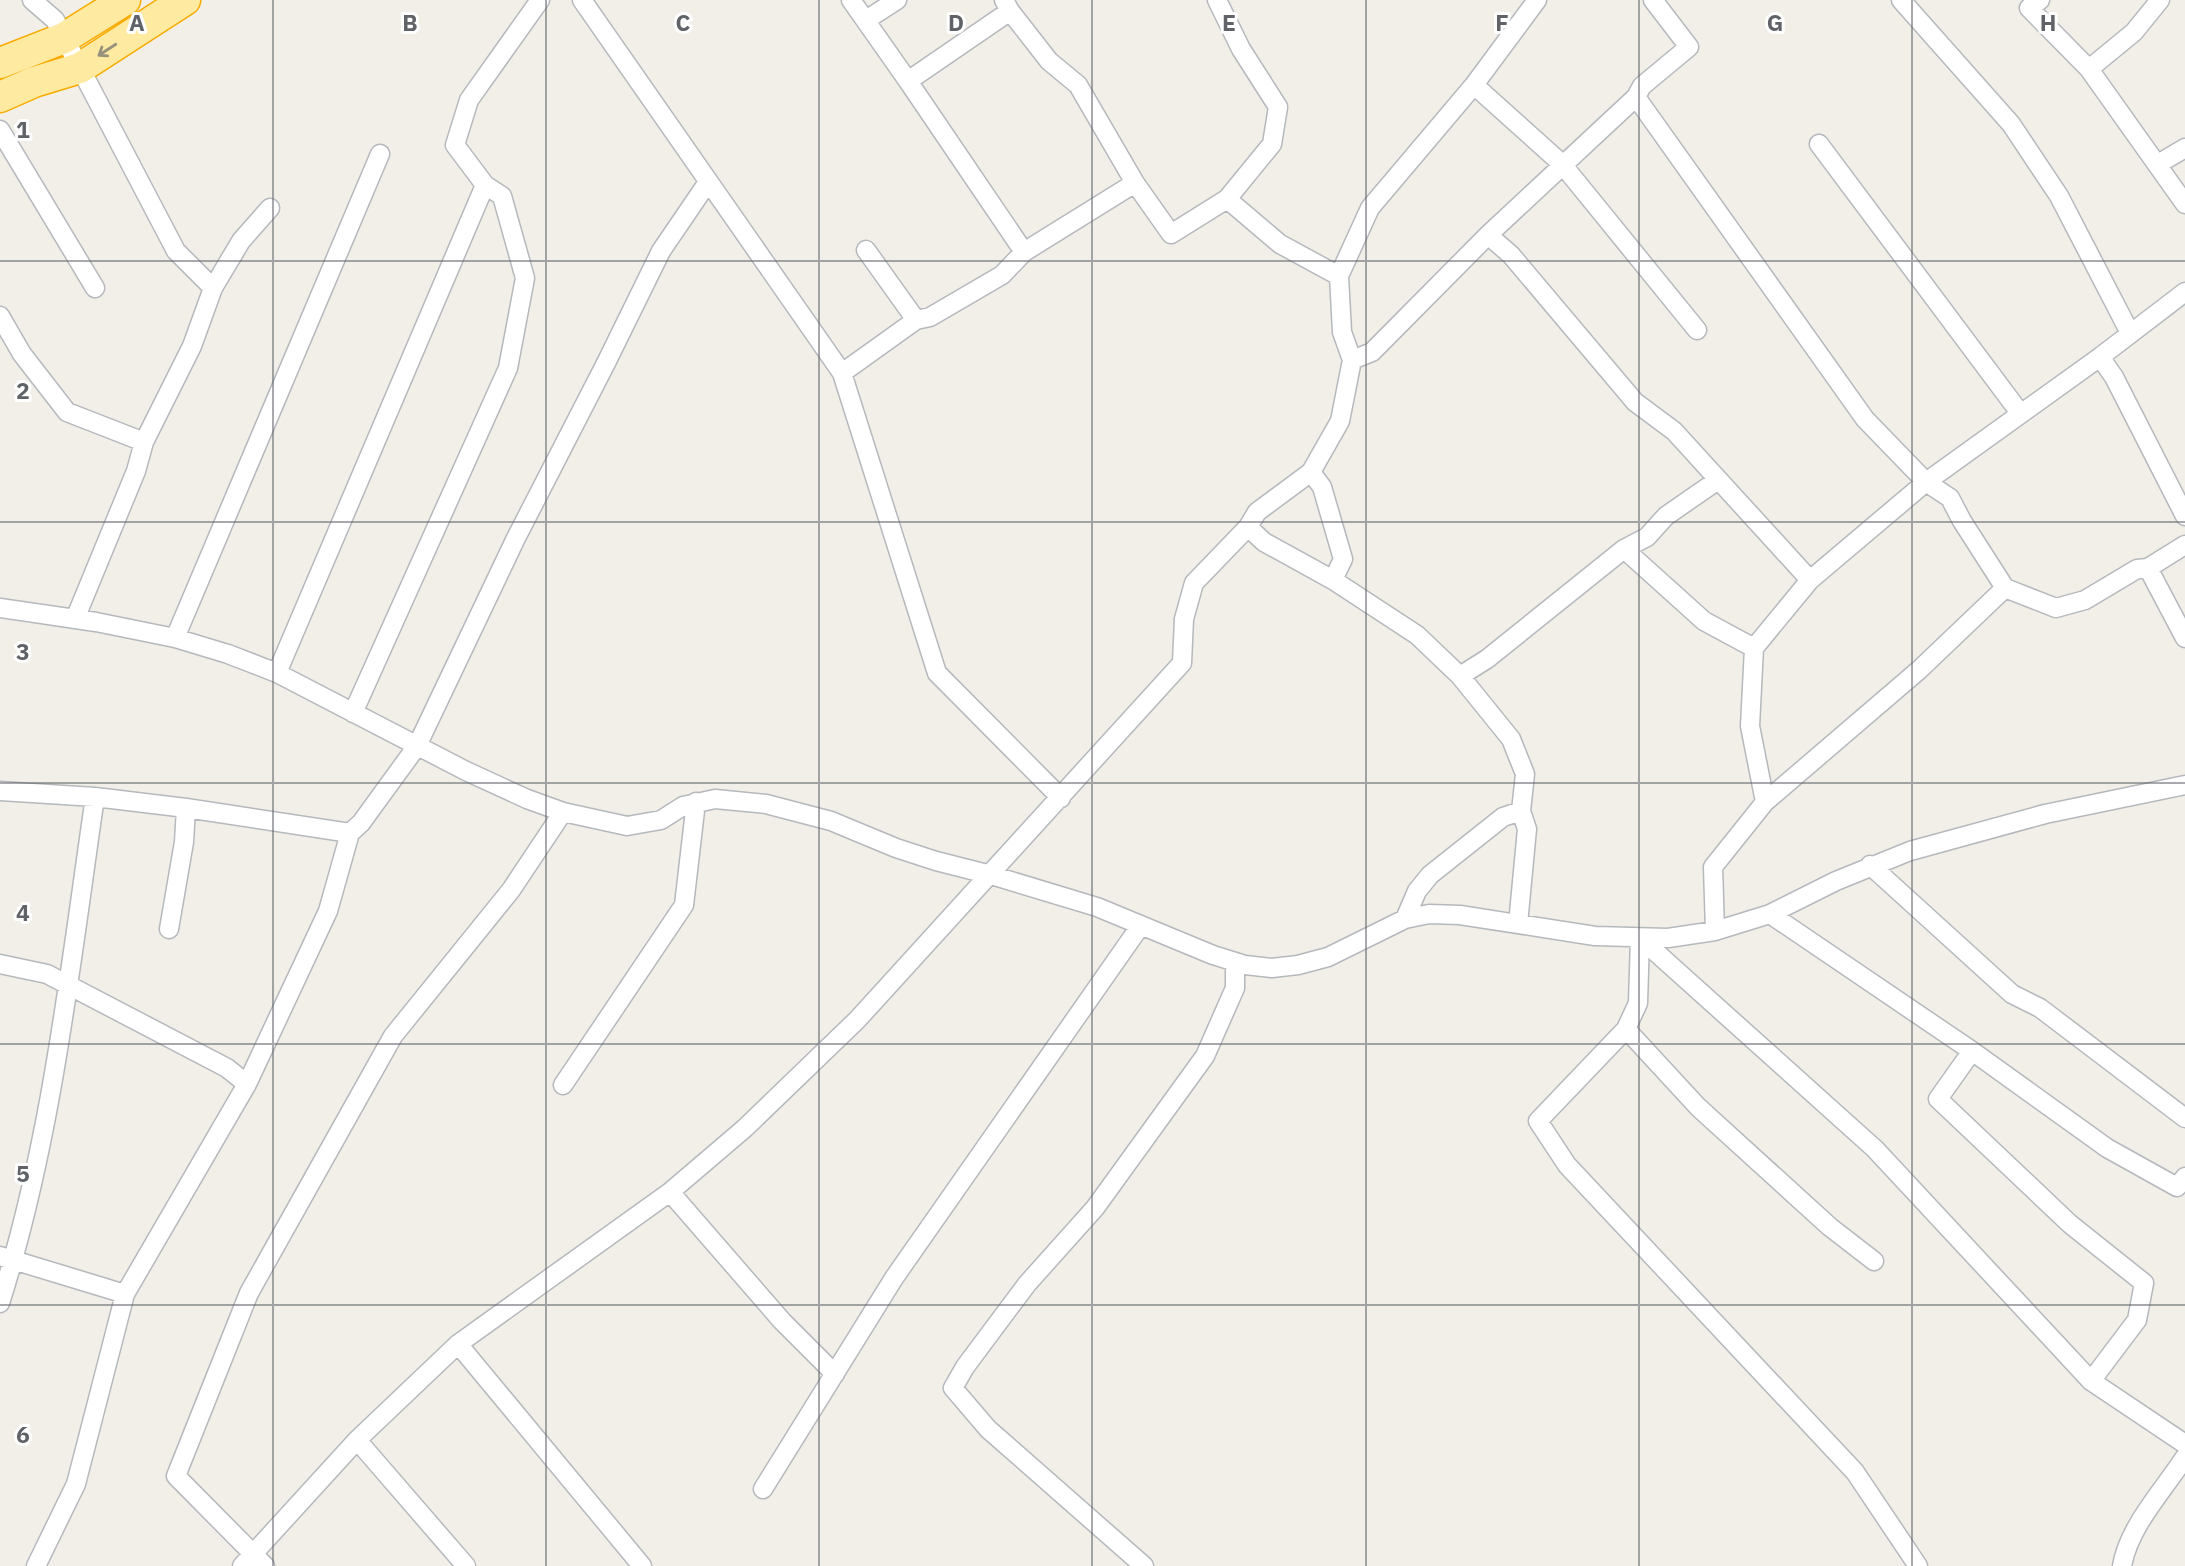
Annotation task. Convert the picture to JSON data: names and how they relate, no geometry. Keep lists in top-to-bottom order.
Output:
{
  "grid": {
    "columns": [
      "A",
      "B",
      "C",
      "D",
      "E",
      "F",
      "G",
      "H"
    ],
    "rows": [
      "1",
      "2",
      "3",
      "4",
      "5",
      "6"
    ]
  }
}
